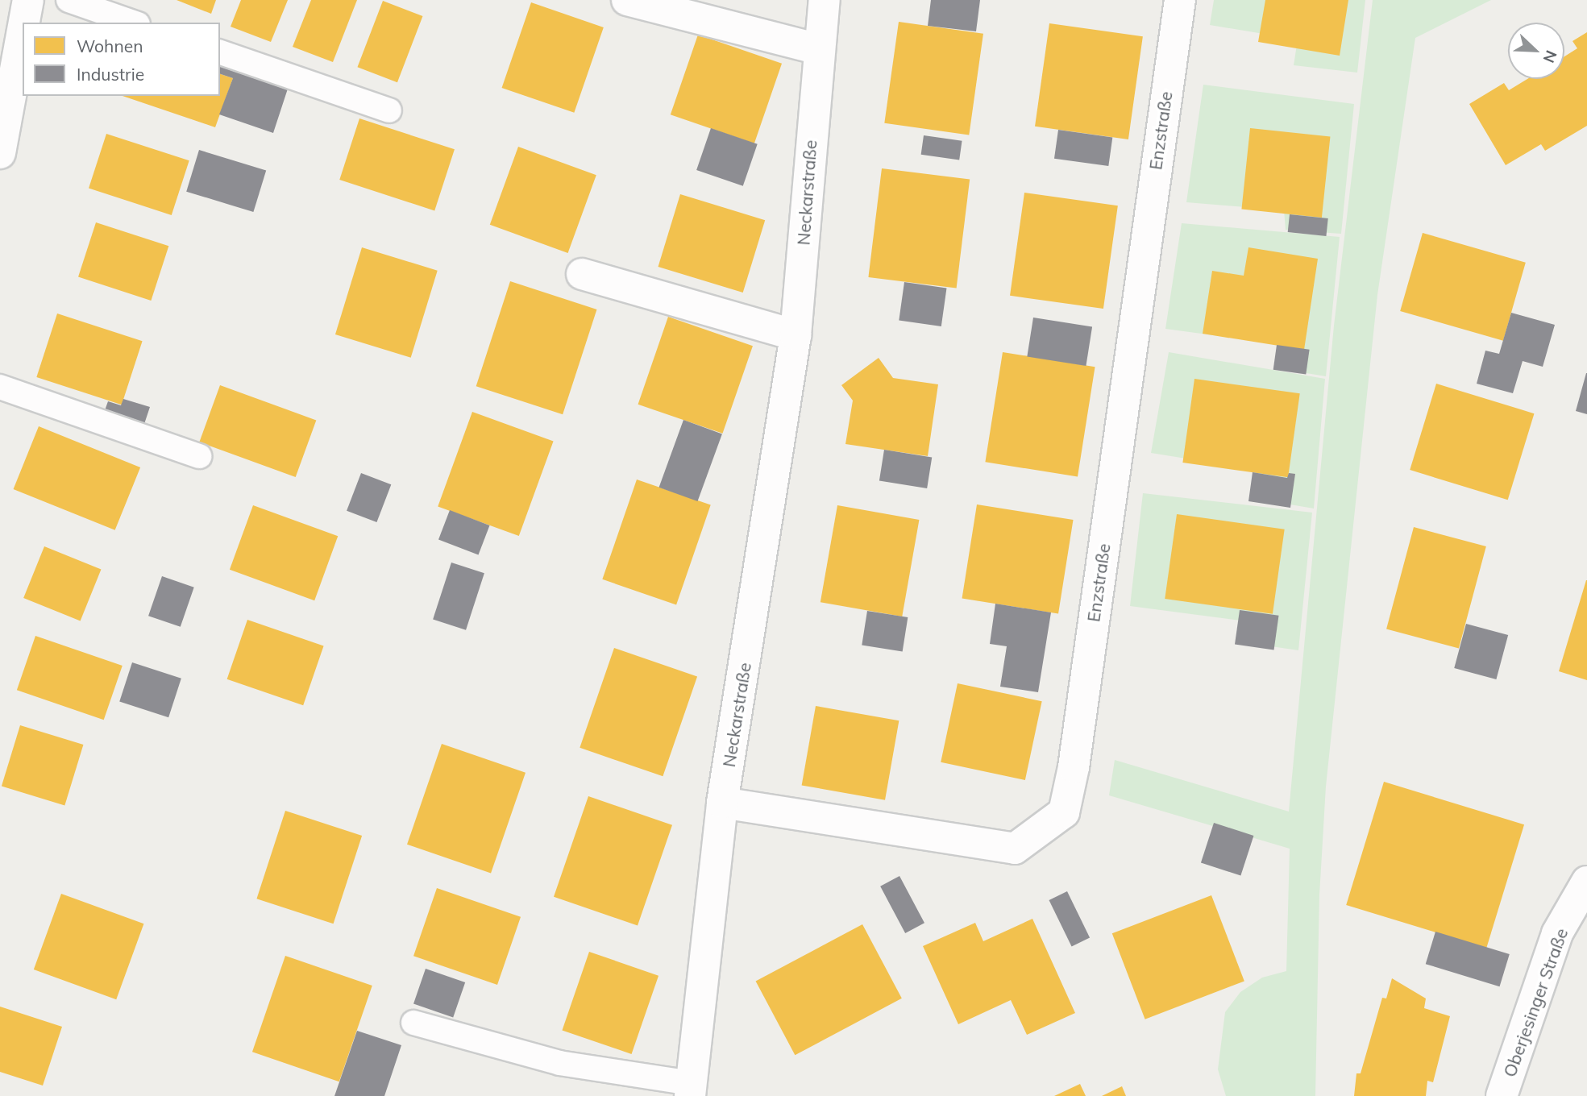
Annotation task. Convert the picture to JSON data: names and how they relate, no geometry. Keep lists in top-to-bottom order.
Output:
{
  "streets": {
    "street": ["Enzstraße", "Neckarstraße", "Oberjesinger Straße"]
  },
  "crossings": [
    ["Enzstraße", "Neckarstraße"]
  ],
  "legend": ["Wohnen", "Industrie"],
  "north": "bottom right"
}
